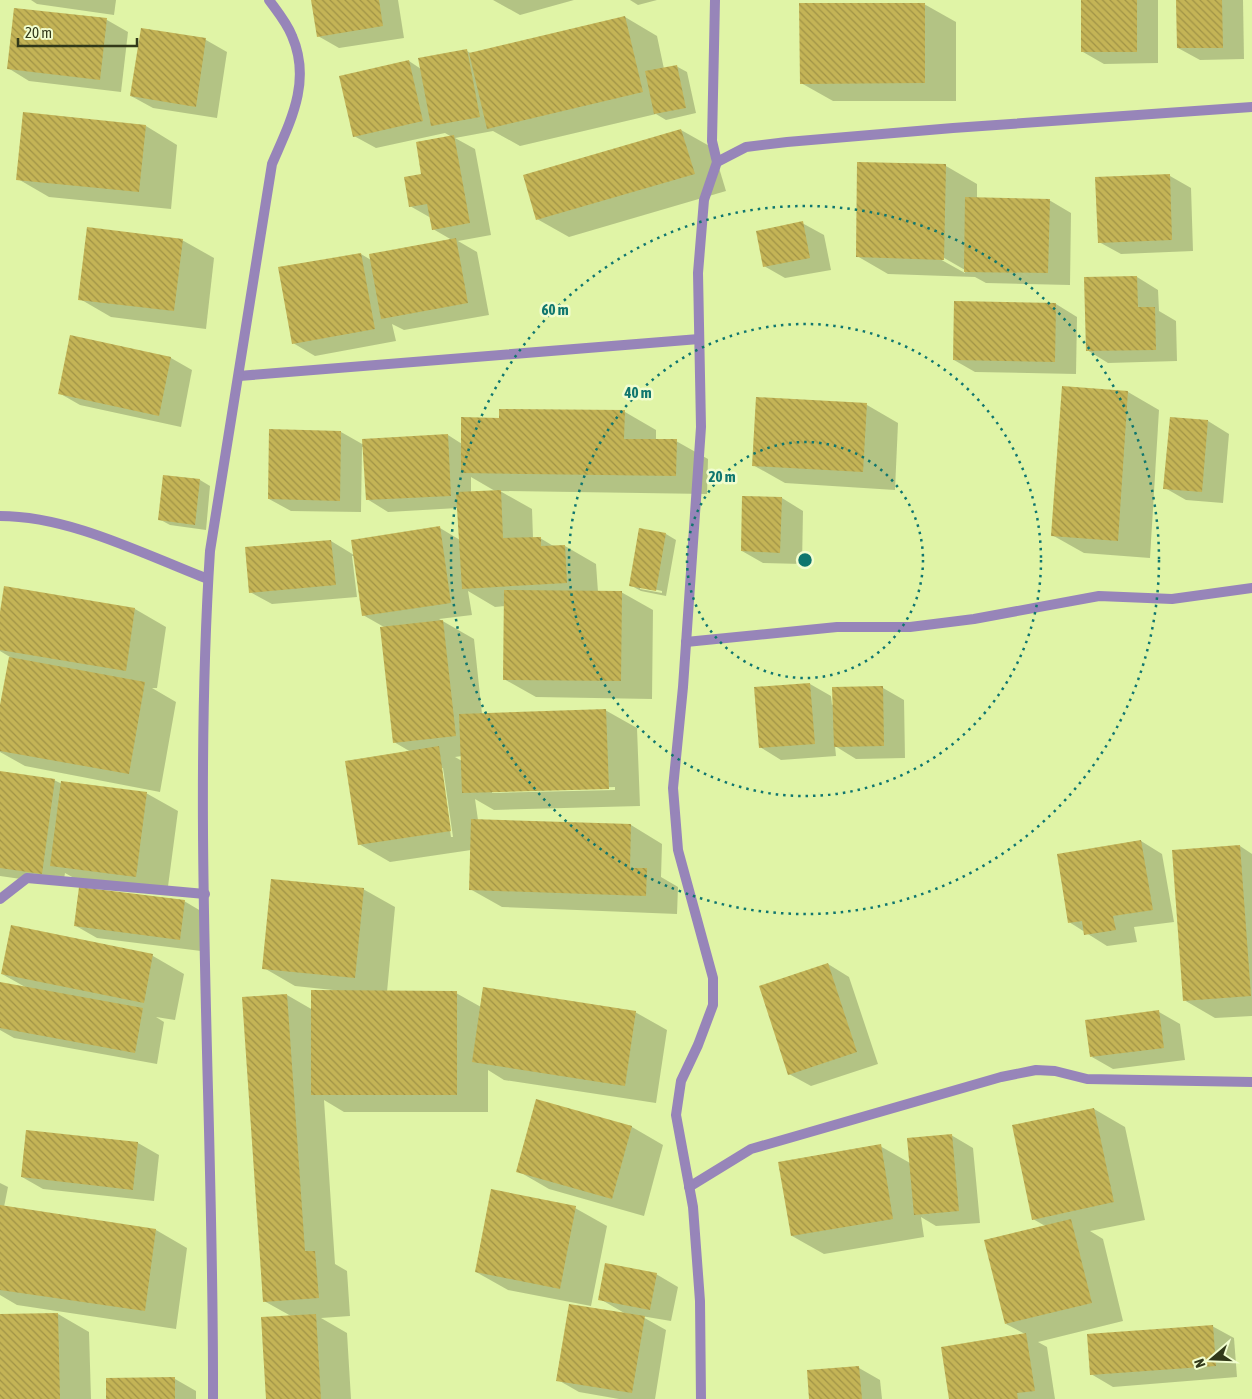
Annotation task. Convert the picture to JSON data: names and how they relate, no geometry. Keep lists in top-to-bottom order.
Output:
{
  "scale_bar": "20 m",
  "north": "left",
  "rings": ["60 m", "40 m", "20 m"]
}
